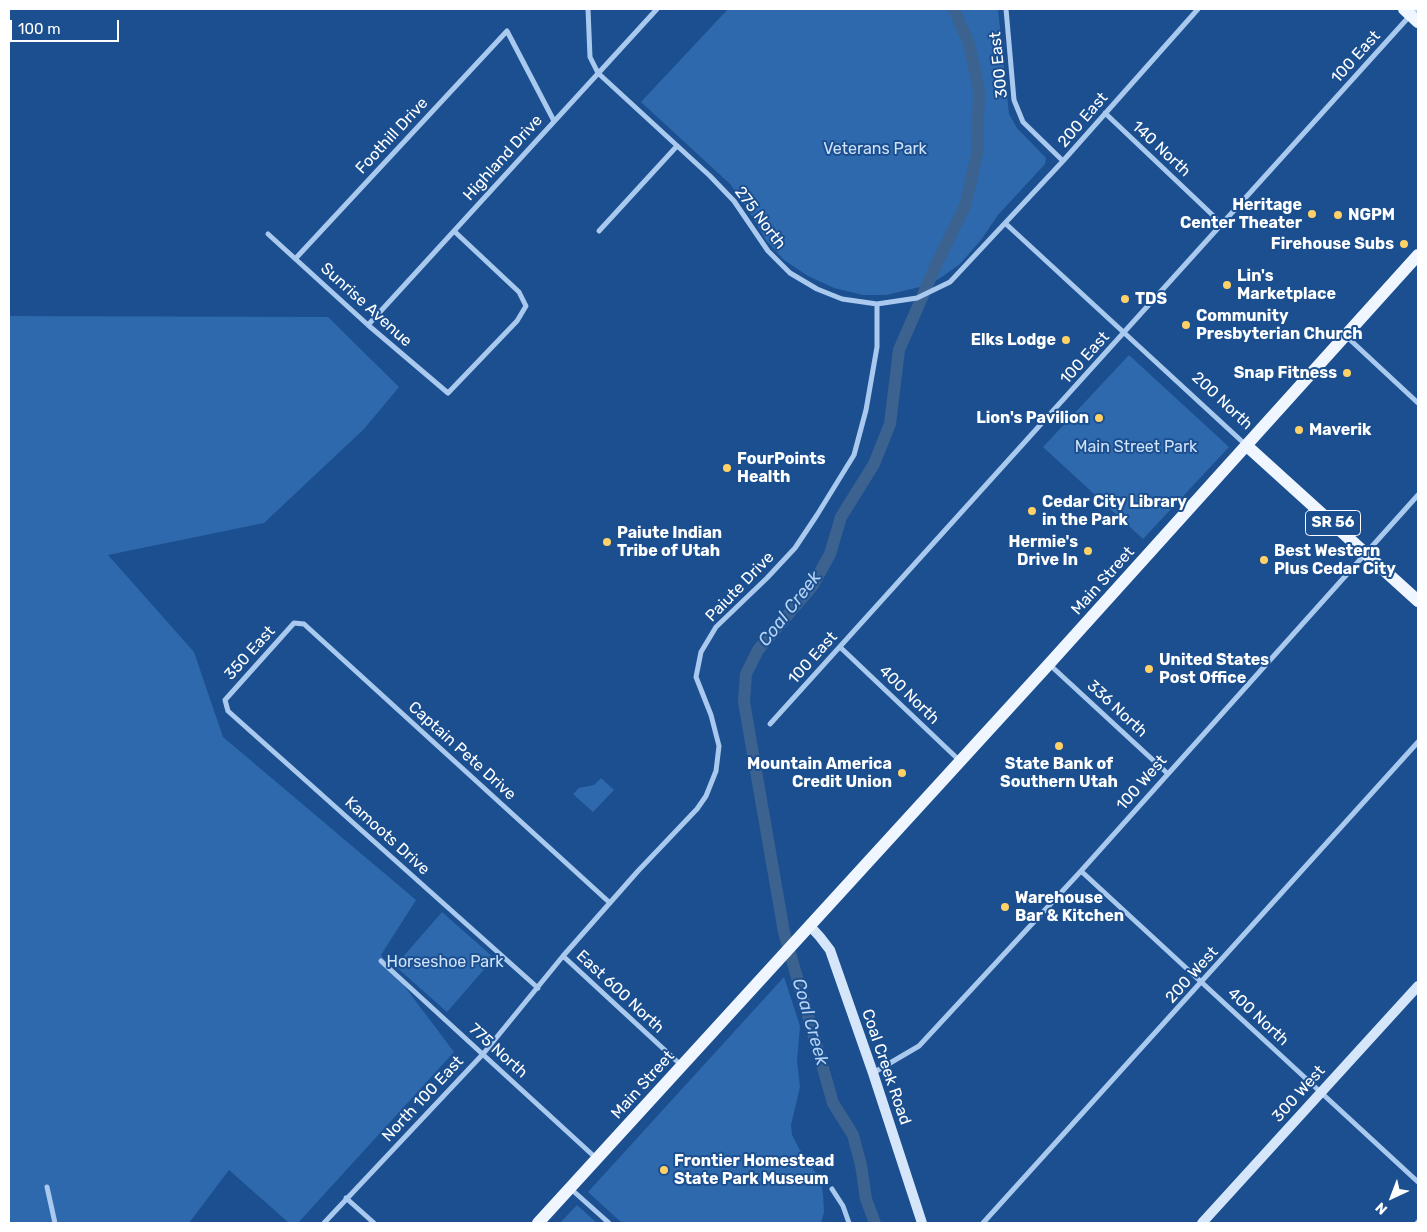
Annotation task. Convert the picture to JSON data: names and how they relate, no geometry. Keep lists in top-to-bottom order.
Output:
{
  "streets": {
    "main road": ["200 North", "SR 56", "Main Street"],
    "street": [
      "100 East",
      "300 East",
      "200 East",
      "Foothill Drive",
      "140 North",
      "Highland Drive",
      "275 North",
      "Sunrise Avenue",
      "Paiute Drive",
      "350 East",
      "400 North",
      "336 North",
      "Captain Pete Drive",
      "100 West",
      "Kamoots Drive",
      "200 West",
      "East 600 North",
      "775 North",
      "Coal Creek Road",
      "300 West",
      "North 100 East"
    ]
  },
  "crossings": [
    ["100 East", "140 North"],
    ["100 East", "200 North"],
    ["100 East", "400 North"],
    ["300 East", "200 East"],
    ["200 East", "140 North"],
    ["200 East", "275 North"],
    ["200 East", "200 North"],
    ["Foothill Drive", "Highland Drive"],
    ["Foothill Drive", "Sunrise Avenue"],
    ["Highland Drive", "275 North"],
    ["Highland Drive", "Sunrise Avenue"],
    ["275 North", "Paiute Drive"],
    ["200 North", "Main Street"],
    ["200 North", "100 West"],
    ["Main Street", "400 North"],
    ["Main Street", "336 North"],
    ["Main Street", "East 600 North"],
    ["Main Street", "775 North"],
    ["Main Street", "Coal Creek Road"],
    ["Paiute Drive", "Captain Pete Drive"],
    ["Paiute Drive", "Kamoots Drive"],
    ["Paiute Drive", "East 600 North"],
    ["Paiute Drive", "North 100 East"],
    ["350 East", "Captain Pete Drive"],
    ["350 East", "Kamoots Drive"],
    ["400 North", "100 West"],
    ["400 North", "200 West"],
    ["400 North", "300 West"],
    ["336 North", "100 West"],
    ["100 West", "Coal Creek Road"],
    ["Kamoots Drive", "North 100 East"],
    ["775 North", "North 100 East"]
  ],
  "water": ["Coal Creek"],
  "parks": ["Veterans Park", "Main Street Park", "Horseshoe Park"],
  "places": [
    "Heritage Center Theater",
    "NGPM",
    "Firehouse Subs",
    "Lin's Marketplace",
    "TDS",
    "Community Presbyterian Church",
    "Elks Lodge",
    "Snap Fitness",
    "Lion's Pavilion",
    "Maverik",
    "FourPoints Health",
    "Cedar City Library in the Park",
    "Paiute Indian Tribe of Utah",
    "Hermie's Drive In",
    "Best Western Plus Cedar City",
    "United States Post Office",
    "State Bank of Southern Utah",
    "Mountain America Credit Union",
    "Warehouse Bar & Kitchen",
    "Frontier Homestead State Park Museum"
  ],
  "scale_bar": "100 m",
  "north": "bottom left"
}
